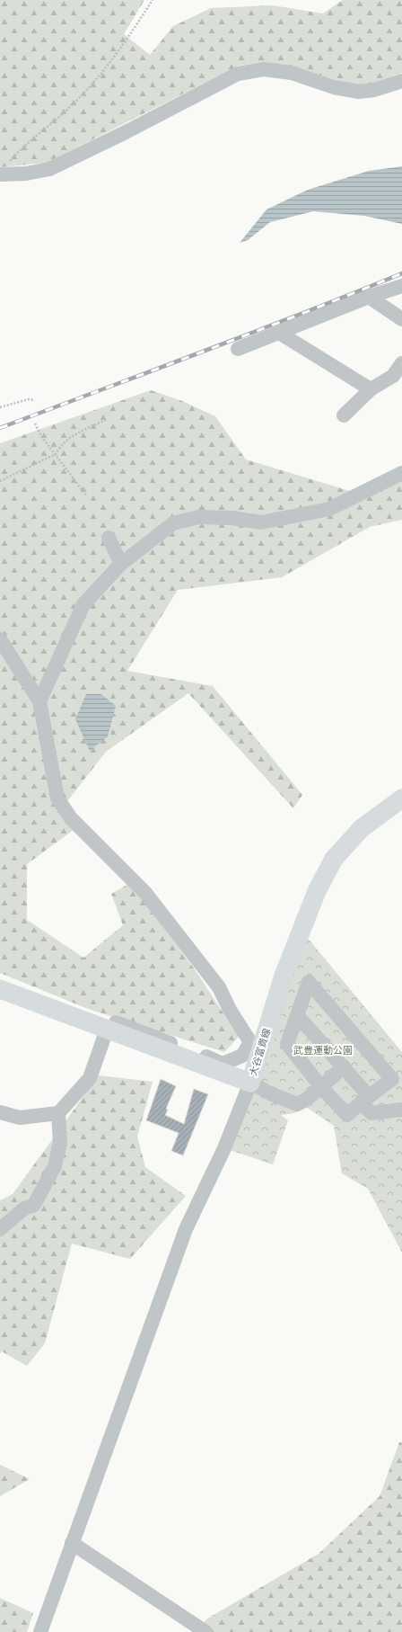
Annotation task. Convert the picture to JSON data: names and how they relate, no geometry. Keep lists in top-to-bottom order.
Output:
{
  "streets": {
    "main road": ["大谷富貴線"]
  },
  "parks": ["武豊運動公園"]
}
